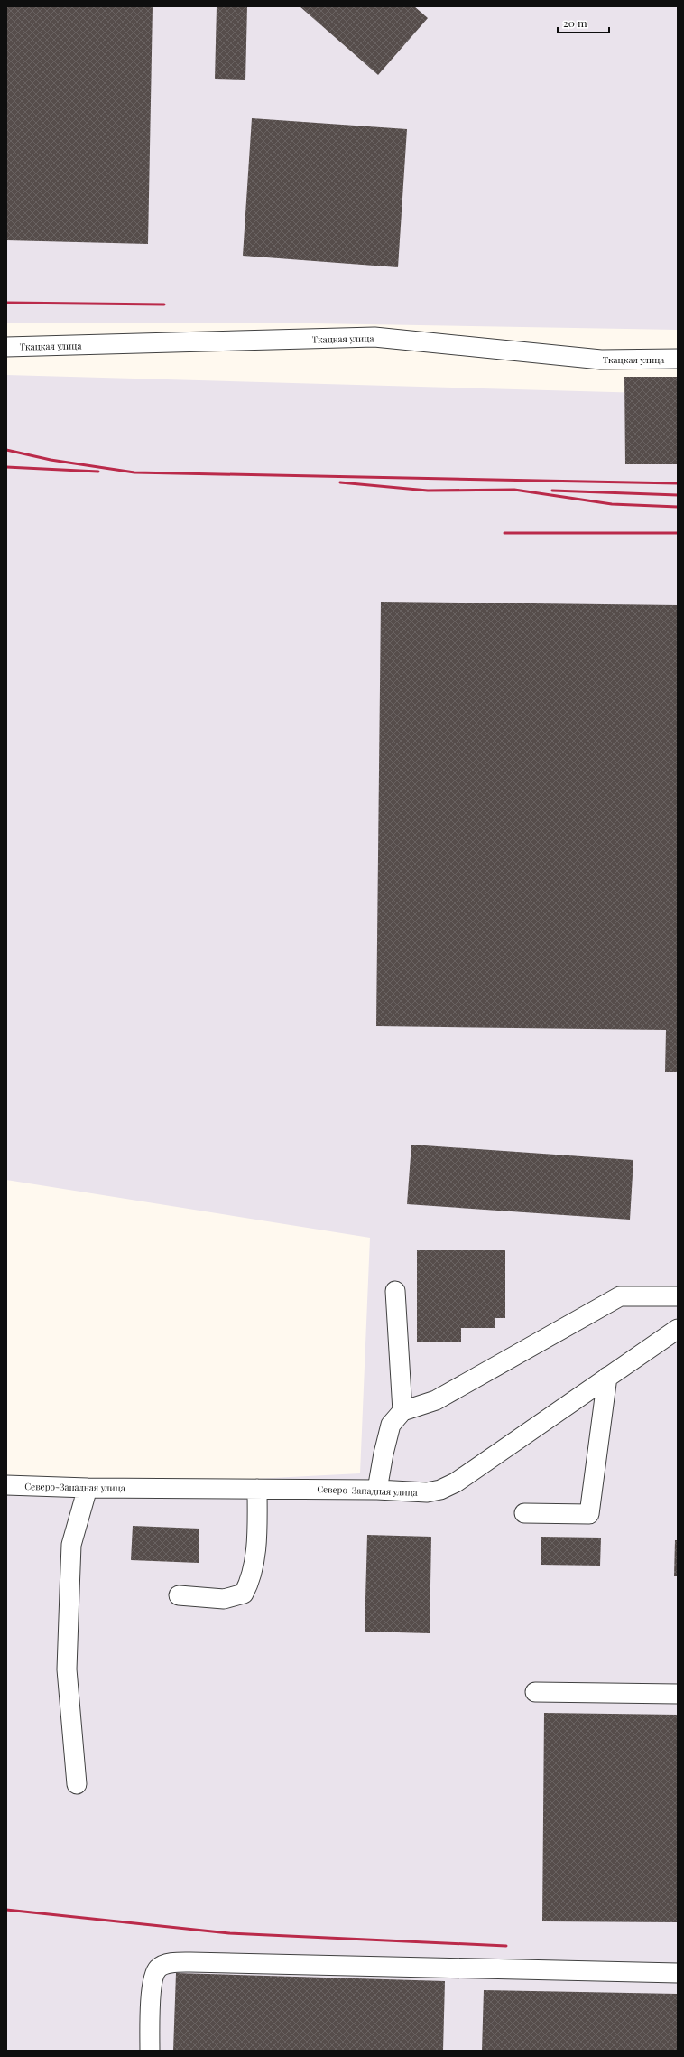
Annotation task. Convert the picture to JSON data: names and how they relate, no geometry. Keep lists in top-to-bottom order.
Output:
{
  "streets": {
    "street": ["Ткацкая улица", "Северо-Западная улица"]
  },
  "scale_bar": "20 m"
}
